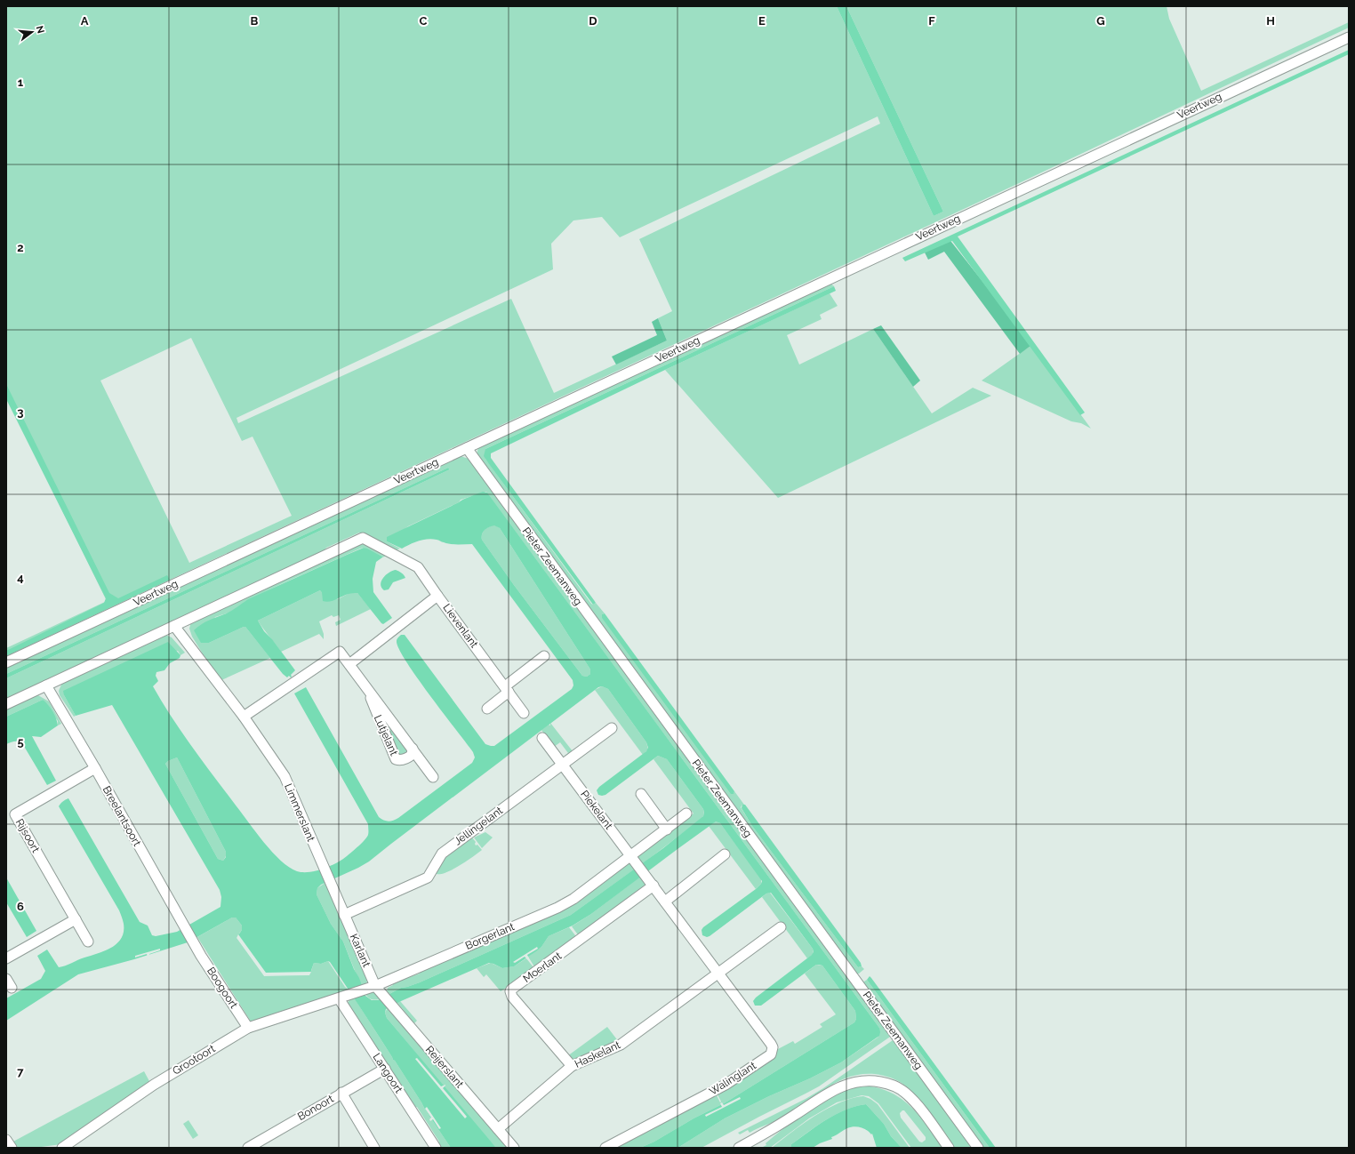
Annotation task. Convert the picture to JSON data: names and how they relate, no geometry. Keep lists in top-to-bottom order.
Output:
{
  "streets": {
    "street": [
      "Veertweg",
      "Pieter Zeemanweg",
      "Lievenlant",
      "Lutjelant",
      "Piekelant",
      "Limmerslant",
      "Breelantsoort",
      "Jellingelant",
      "Rijsoort",
      "Borgerlant",
      "Karlant",
      "Moerlant",
      "Boogoort",
      "Haskelant",
      "Grootoort",
      "Reijerslant",
      "Langoort",
      "Walinglant",
      "Bonoort"
    ]
  },
  "crossings": [
    ["Veertweg", "Pieter Zeemanweg"],
    ["Lievenlant", "Lutjelant"],
    ["Lutjelant", "Limmerslant"],
    ["Piekelant", "Jellingelant"],
    ["Piekelant", "Borgerlant"],
    ["Piekelant", "Walinglant"],
    ["Limmerslant", "Jellingelant"],
    ["Limmerslant", "Karlant"],
    ["Breelantsoort", "Rijsoort"],
    ["Breelantsoort", "Boogoort"],
    ["Jellingelant", "Karlant"],
    ["Borgerlant", "Karlant"],
    ["Borgerlant", "Grootoort"],
    ["Borgerlant", "Reijerslant"],
    ["Borgerlant", "Langoort"],
    ["Borgerlant", "Walinglant"],
    ["Karlant", "Reijerslant"],
    ["Moerlant", "Haskelant"],
    ["Moerlant", "Walinglant"],
    ["Boogoort", "Grootoort"],
    ["Haskelant", "Reijerslant"],
    ["Haskelant", "Walinglant"],
    ["Grootoort", "Langoort"],
    ["Langoort", "Bonoort"]
  ],
  "north": "right",
  "grid": {
    "columns": [
      "A",
      "B",
      "C",
      "D",
      "E",
      "F",
      "G",
      "H"
    ],
    "rows": [
      "1",
      "2",
      "3",
      "4",
      "5",
      "6",
      "7"
    ]
  }
}
